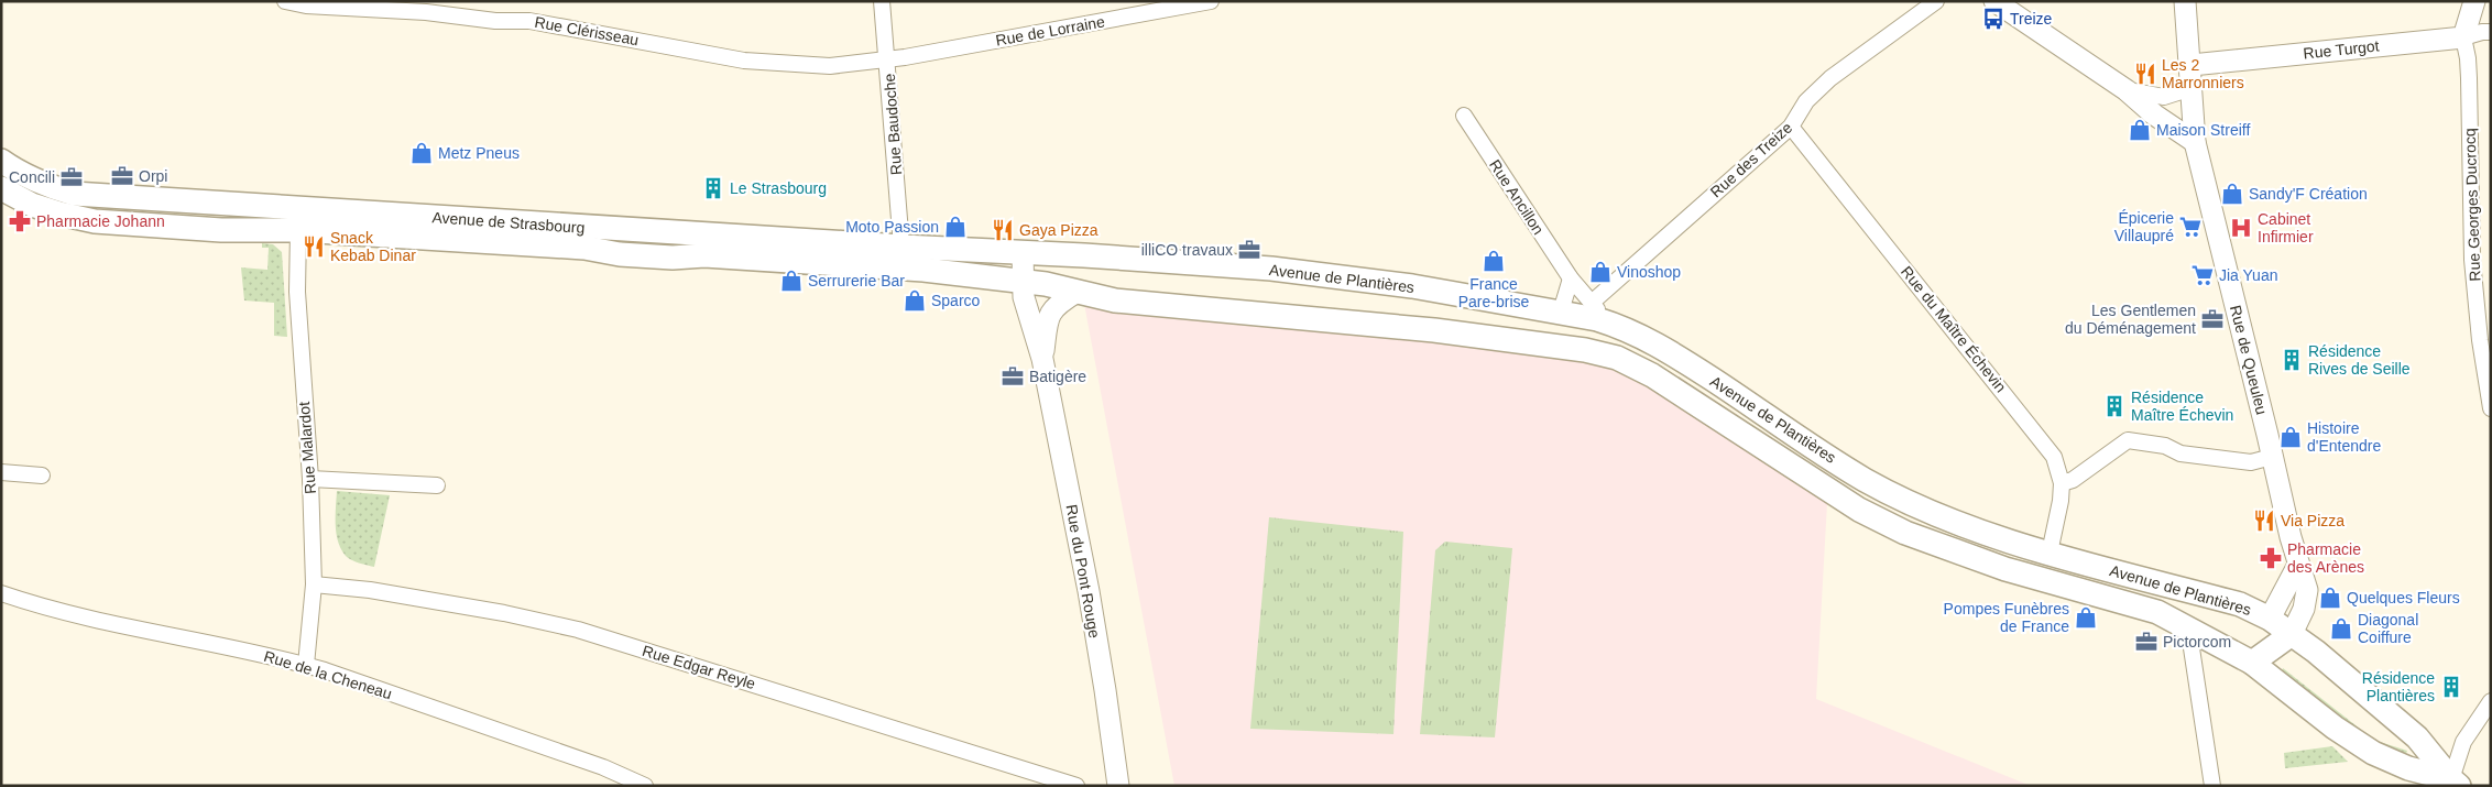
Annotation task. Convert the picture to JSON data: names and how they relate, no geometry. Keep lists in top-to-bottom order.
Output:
{
  "streets": {
    "main road": ["Avenue de Strasbourg", "Avenue de Plantières"],
    "street": [
      "Rue Clérisseau",
      "Rue de Lorraine",
      "Rue Turgot",
      "Rue Baudoche",
      "Rue des Treize",
      "Rue Ancillon",
      "Rue Georges Ducrocq",
      "Rue du Maître Échevin",
      "Rue de Queuleu",
      "Rue Malardot",
      "Rue du Pont Rouge",
      "Rue Edgar Reyle",
      "Rue de la Cheneau"
    ]
  },
  "crossings": [
    ["Rue Clérisseau", "Rue de Lorraine"],
    ["Rue Clérisseau", "Rue Baudoche"],
    ["Rue de Lorraine", "Rue Baudoche"],
    ["Rue Turgot", "Rue Georges Ducrocq"],
    ["Rue Turgot", "Rue de Queuleu"],
    ["Rue Baudoche", "Avenue de Strasbourg"],
    ["Rue des Treize", "Rue Ancillon"],
    ["Rue des Treize", "Avenue de Plantières"],
    ["Rue des Treize", "Rue du Maître Échevin"],
    ["Rue Ancillon", "Avenue de Plantières"],
    ["Avenue de Strasbourg", "Avenue de Plantières"],
    ["Avenue de Strasbourg", "Rue Malardot"],
    ["Avenue de Strasbourg", "Rue du Pont Rouge"],
    ["Avenue de Plantières", "Rue du Maître Échevin"],
    ["Avenue de Plantières", "Rue de Queuleu"],
    ["Avenue de Plantières", "Rue du Pont Rouge"],
    ["Rue Malardot", "Rue Edgar Reyle"],
    ["Rue Malardot", "Rue de la Cheneau"]
  ],
  "places": {
    "bus stop": ["Treize"],
    "restaurant": [
      "Les 2 Marronniers",
      "Gaya Pizza",
      "Snack Kebab Dinar",
      "Via Pizza"
    ],
    "shop": [
      "Maison Streiff",
      "Metz Pneus",
      "Sandy'F Création",
      "Moto Passion",
      "France Pare-brise",
      "Vinoshop",
      "Serrurerie Bar",
      "Sparco",
      "Histoire d'Entendre",
      "Quelques Fleurs",
      "Pompes Funèbres de France",
      "Diagonal Coiffure"
    ],
    "office": [
      "Orpi",
      "Concili",
      "illiCO travaux",
      "Les Gentlemen du Déménagement",
      "Batigère",
      "Pictorcom"
    ],
    "building": [
      "Le Strasbourg",
      "Résidence Rives de Seille",
      "Résidence Maître Échevin",
      "Résidence Plantières"
    ],
    "pharmacy": ["Pharmacie Johann", "Pharmacie des Arènes"],
    "supermarket": ["Épicerie Villaupré", "Jia Yuan"],
    "hospital": ["Cabinet Infirmier"]
  }
}
